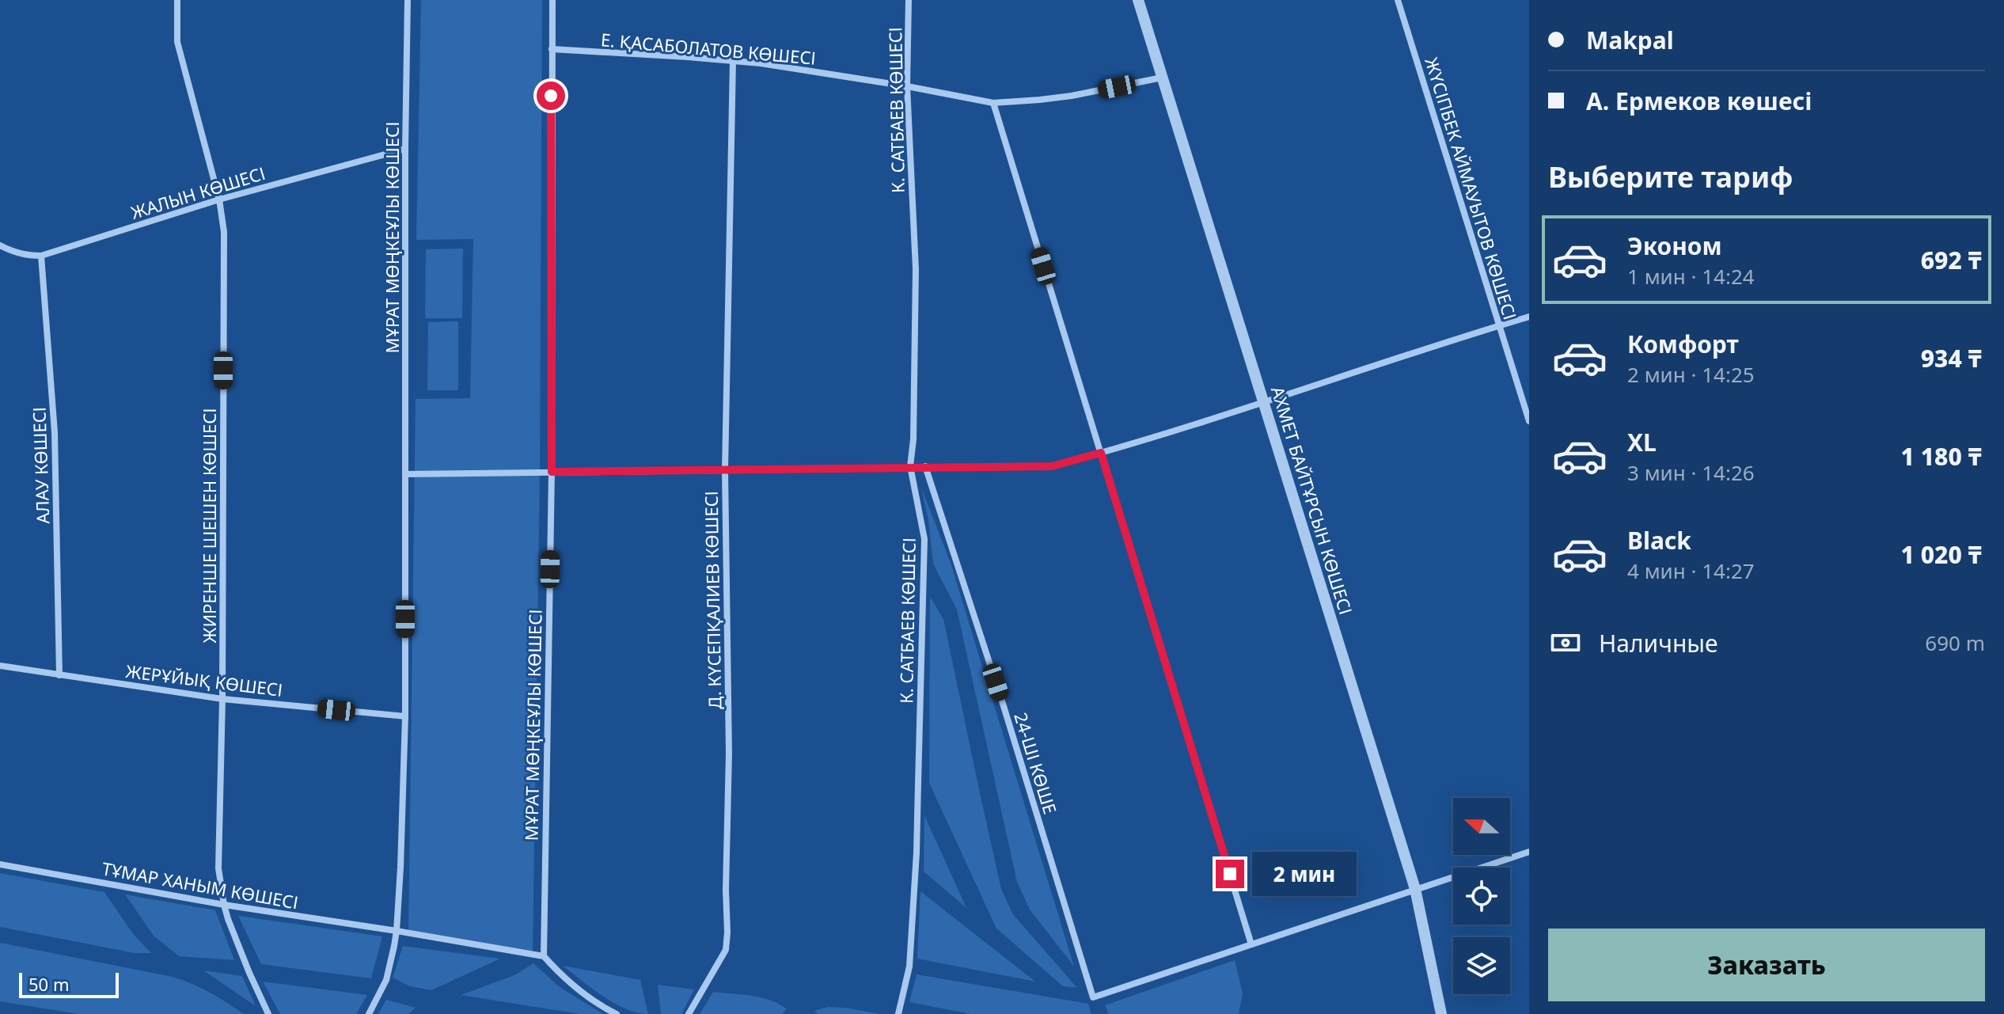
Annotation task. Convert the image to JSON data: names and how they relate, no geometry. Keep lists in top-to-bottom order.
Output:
{
  "streets": {
    "street": [
      "Е. ҚАСАБОЛАТОВ КӨШЕСІ",
      "К. САТБАЕВ КӨШЕСІ",
      "ЖҮСІПБЕК АЙМАУЫТОВ КӨШЕСІ",
      "ЖАЛЫН КӨШЕСІ",
      "МҰРАТ МӨҢКЕҰЛЫ КӨШЕСІ",
      "АЛАУ КӨШЕСІ",
      "АХМЕТ БАЙТҰРСЫН КӨШЕСІ",
      "ЖИРЕНШЕ ШЕШЕН КӨШЕСІ",
      "Д. КҮСЕПҚАЛИЕВ КӨШЕСІ",
      "ЖЕРҰЙЫҚ КӨШЕСІ",
      "24-ШІ КӨШЕ",
      "ТҰМАР ХАНЫМ КӨШЕСІ"
    ]
  },
  "crossings": [
    ["Е. ҚАСАБОЛАТОВ КӨШЕСІ", "К. САТБАЕВ КӨШЕСІ"],
    ["Е. ҚАСАБОЛАТОВ КӨШЕСІ", "МҰРАТ МӨҢКЕҰЛЫ КӨШЕСІ"],
    ["Е. ҚАСАБОЛАТОВ КӨШЕСІ", "АХМЕТ БАЙТҰРСЫН КӨШЕСІ"],
    ["Е. ҚАСАБОЛАТОВ КӨШЕСІ", "Д. КҮСЕПҚАЛИЕВ КӨШЕСІ"],
    ["ЖАЛЫН КӨШЕСІ", "МҰРАТ МӨҢКЕҰЛЫ КӨШЕСІ"],
    ["ЖАЛЫН КӨШЕСІ", "АЛАУ КӨШЕСІ"],
    ["ЖАЛЫН КӨШЕСІ", "ЖИРЕНШЕ ШЕШЕН КӨШЕСІ"],
    ["МҰРАТ МӨҢКЕҰЛЫ КӨШЕСІ", "ЖЕРҰЙЫҚ КӨШЕСІ"],
    ["МҰРАТ МӨҢКЕҰЛЫ КӨШЕСІ", "ТҰМАР ХАНЫМ КӨШЕСІ"],
    ["АЛАУ КӨШЕСІ", "ЖЕРҰЙЫҚ КӨШЕСІ"],
    ["ЖИРЕНШЕ ШЕШЕН КӨШЕСІ", "ЖЕРҰЙЫҚ КӨШЕСІ"],
    ["ЖИРЕНШЕ ШЕШЕН КӨШЕСІ", "ТҰМАР ХАНЫМ КӨШЕСІ"]
  ],
  "scale_bar": "50 m",
  "north": "left",
  "page": {
    "banner": ["Makpal", "А. Ермеков көшесі"],
    "heading": "Выберите тариф",
    "list": [
      {
        "name": "Эконом",
        "note": "1 мин · 14:24",
        "value": "692 ₸"
      },
      {
        "name": "Комфорт",
        "note": "2 мин · 14:25",
        "value": "934 ₸"
      },
      {
        "name": "XL",
        "note": "3 мин · 14:26",
        "value": "1 180 ₸"
      },
      {
        "name": "Black",
        "note": "4 мин · 14:27",
        "value": "1 020 ₸"
      }
    ],
    "pay": ["Наличные", "690 m"],
    "bubble": "2 мин",
    "buttons": "Заказать",
    "scale": "50 m"
  }
}
